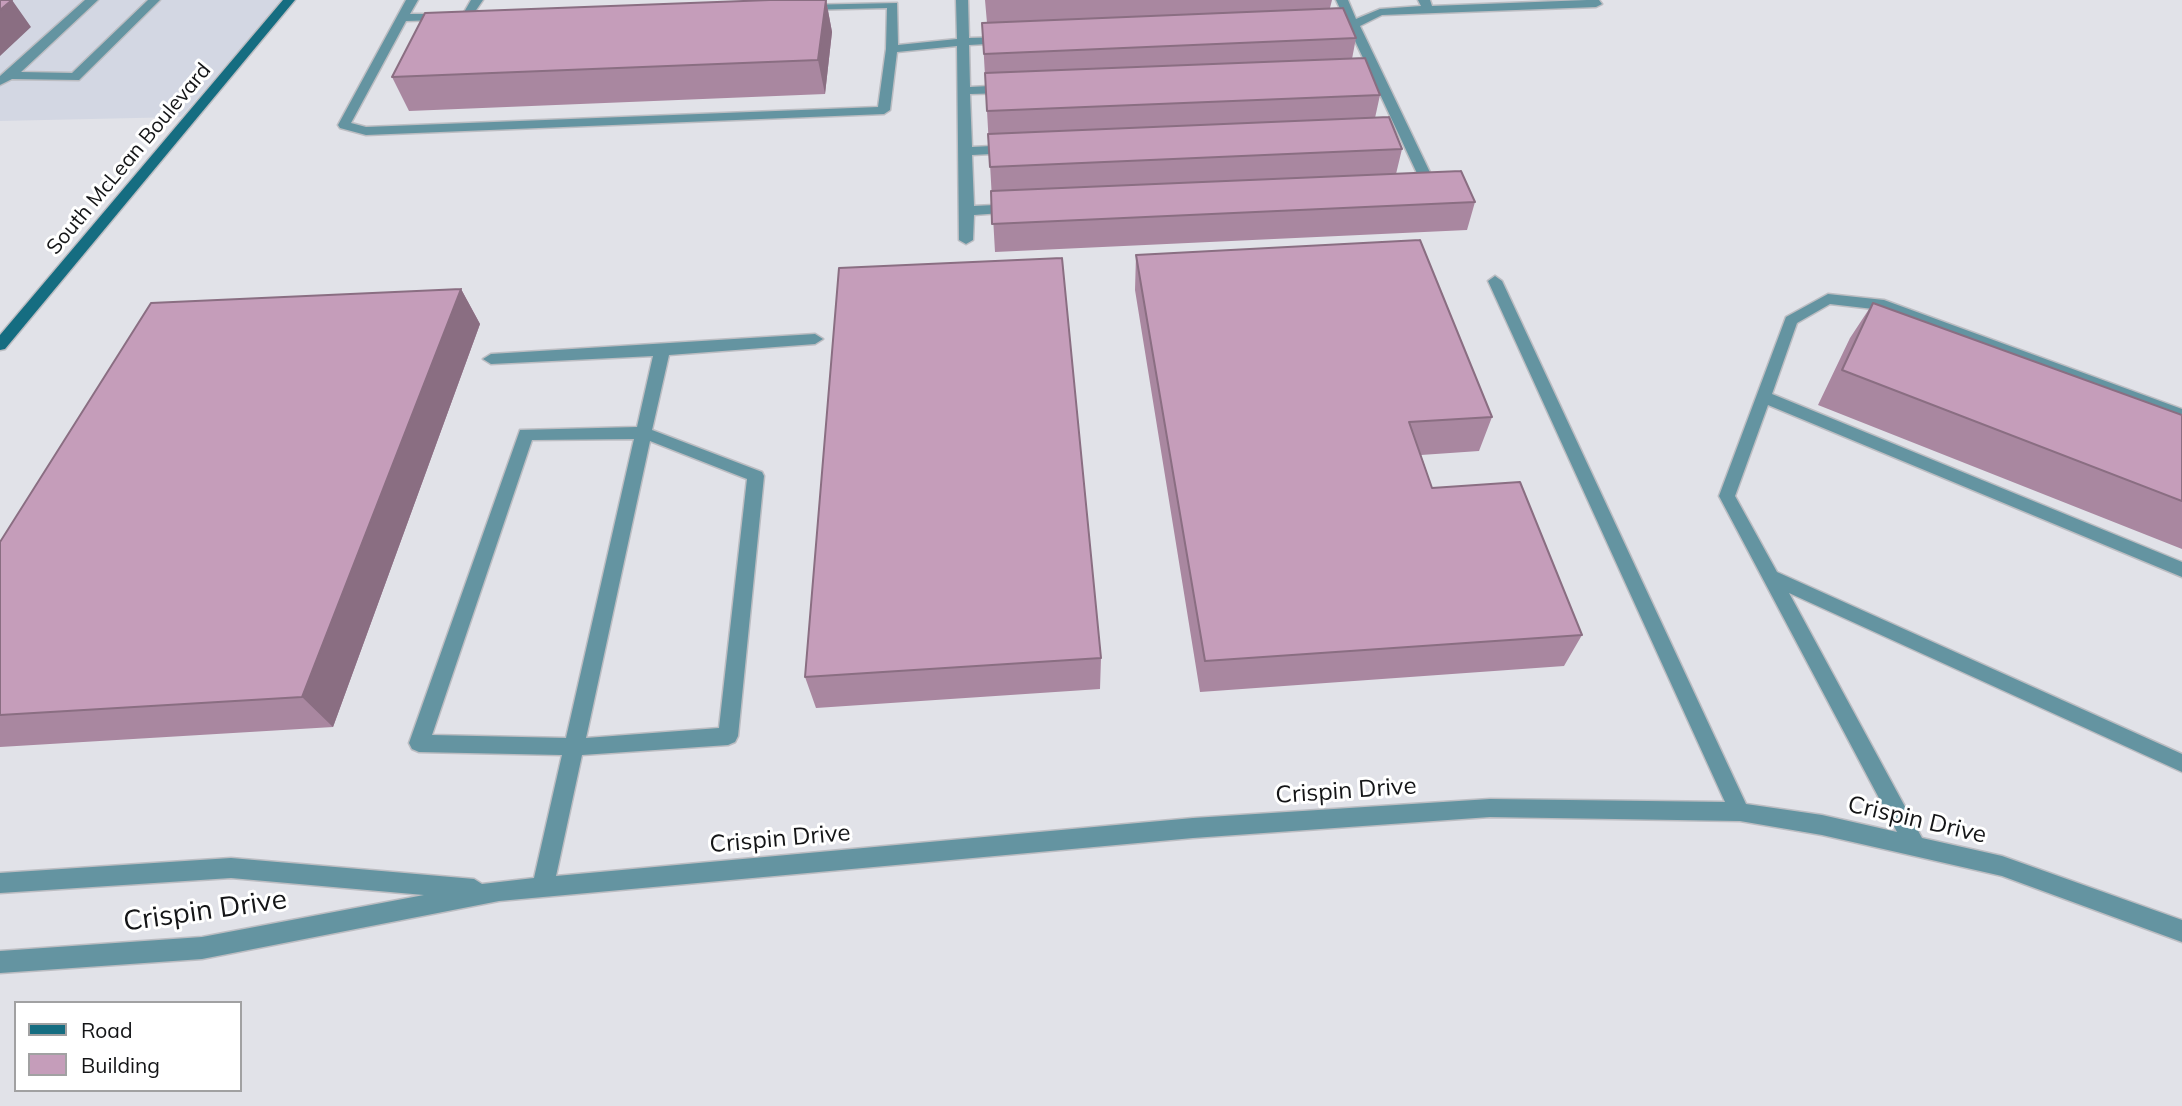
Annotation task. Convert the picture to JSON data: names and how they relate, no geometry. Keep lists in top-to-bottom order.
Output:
{
  "streets": {
    "main road": ["South McLean Boulevard"],
    "lane": ["Crispin Drive"]
  },
  "legend": ["Road", "Building"]
}
